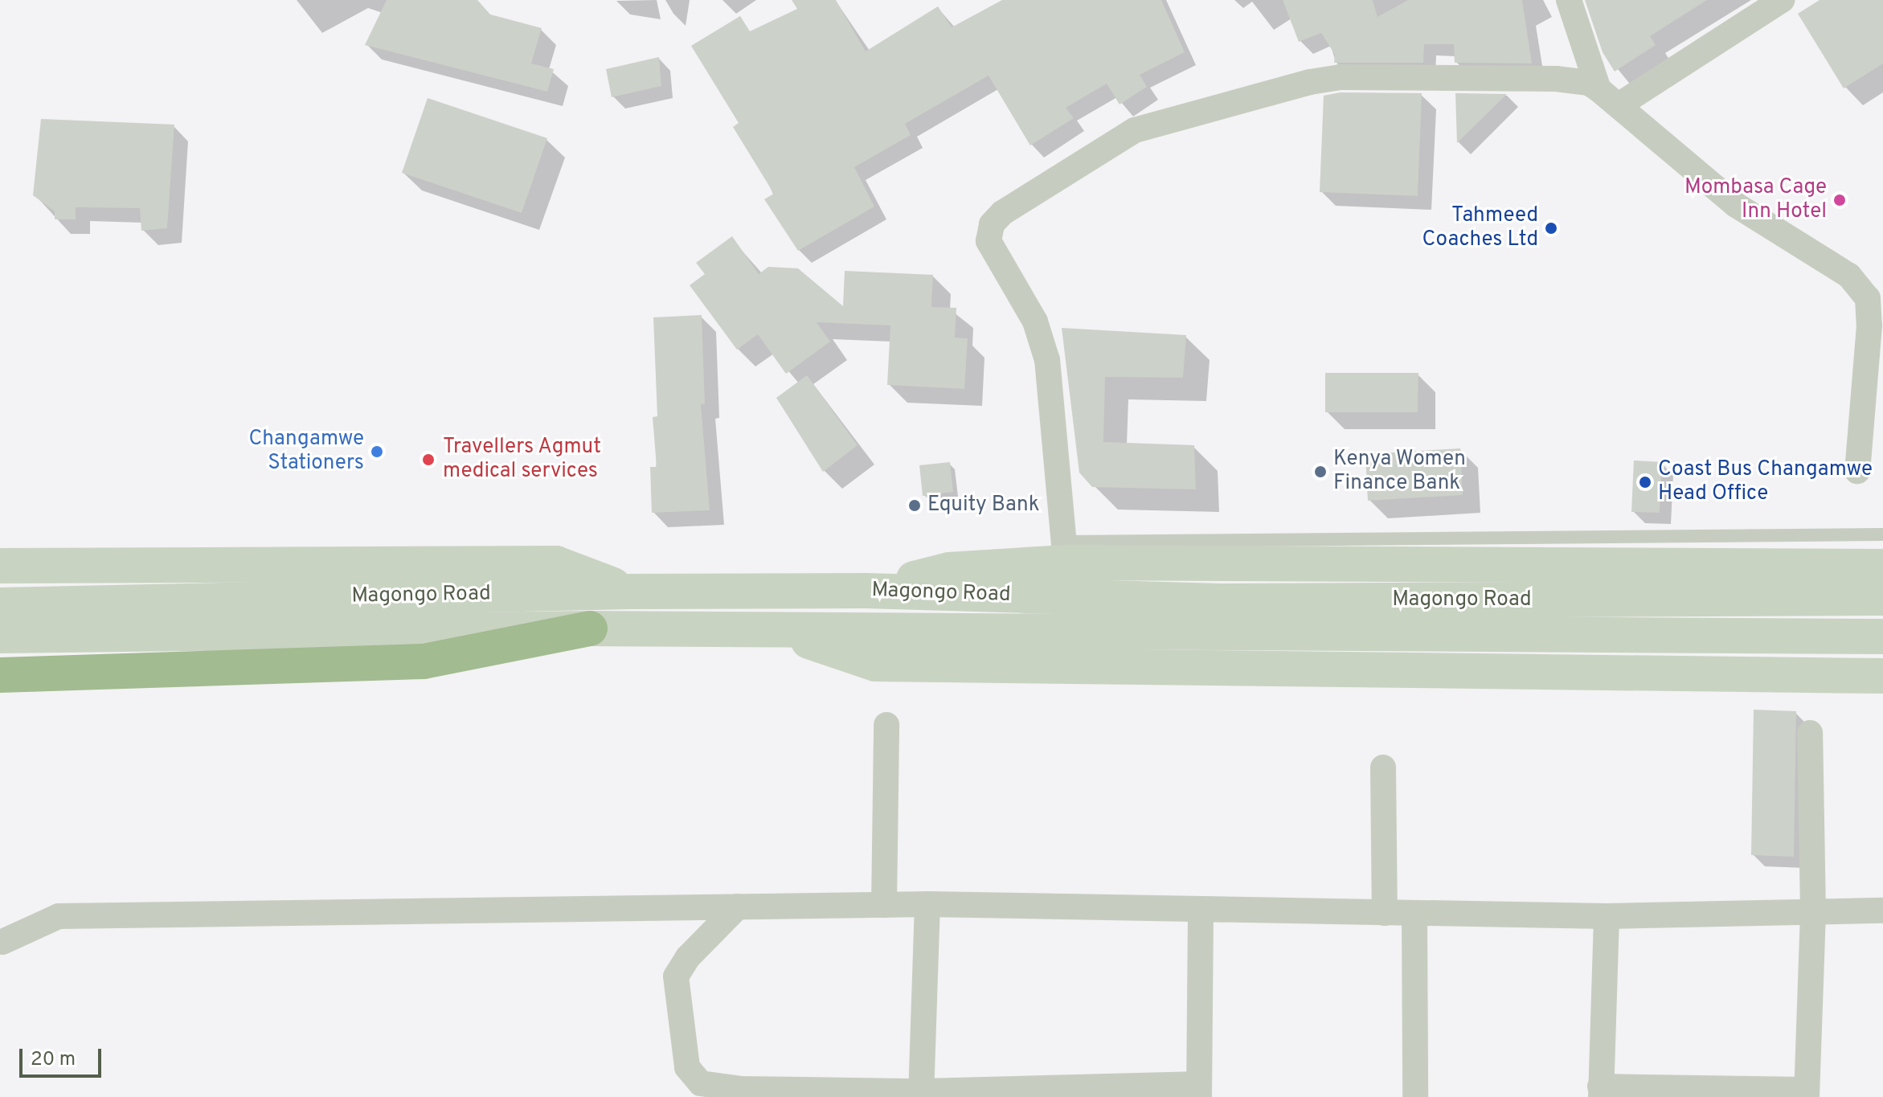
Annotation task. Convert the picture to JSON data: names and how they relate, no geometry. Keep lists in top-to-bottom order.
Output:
{
  "streets": {
    "main road": ["Magongo Road"]
  },
  "places": [
    "Mombasa Cage Inn Hotel",
    "Tahmeed Coaches Ltd",
    "Changamwe Stationers",
    "Travellers Agmut medical services",
    "Kenya Women Finance Bank",
    "Coast Bus Changamwe Head Office",
    "Equity Bank"
  ],
  "scale_bar": "20 m"
}
